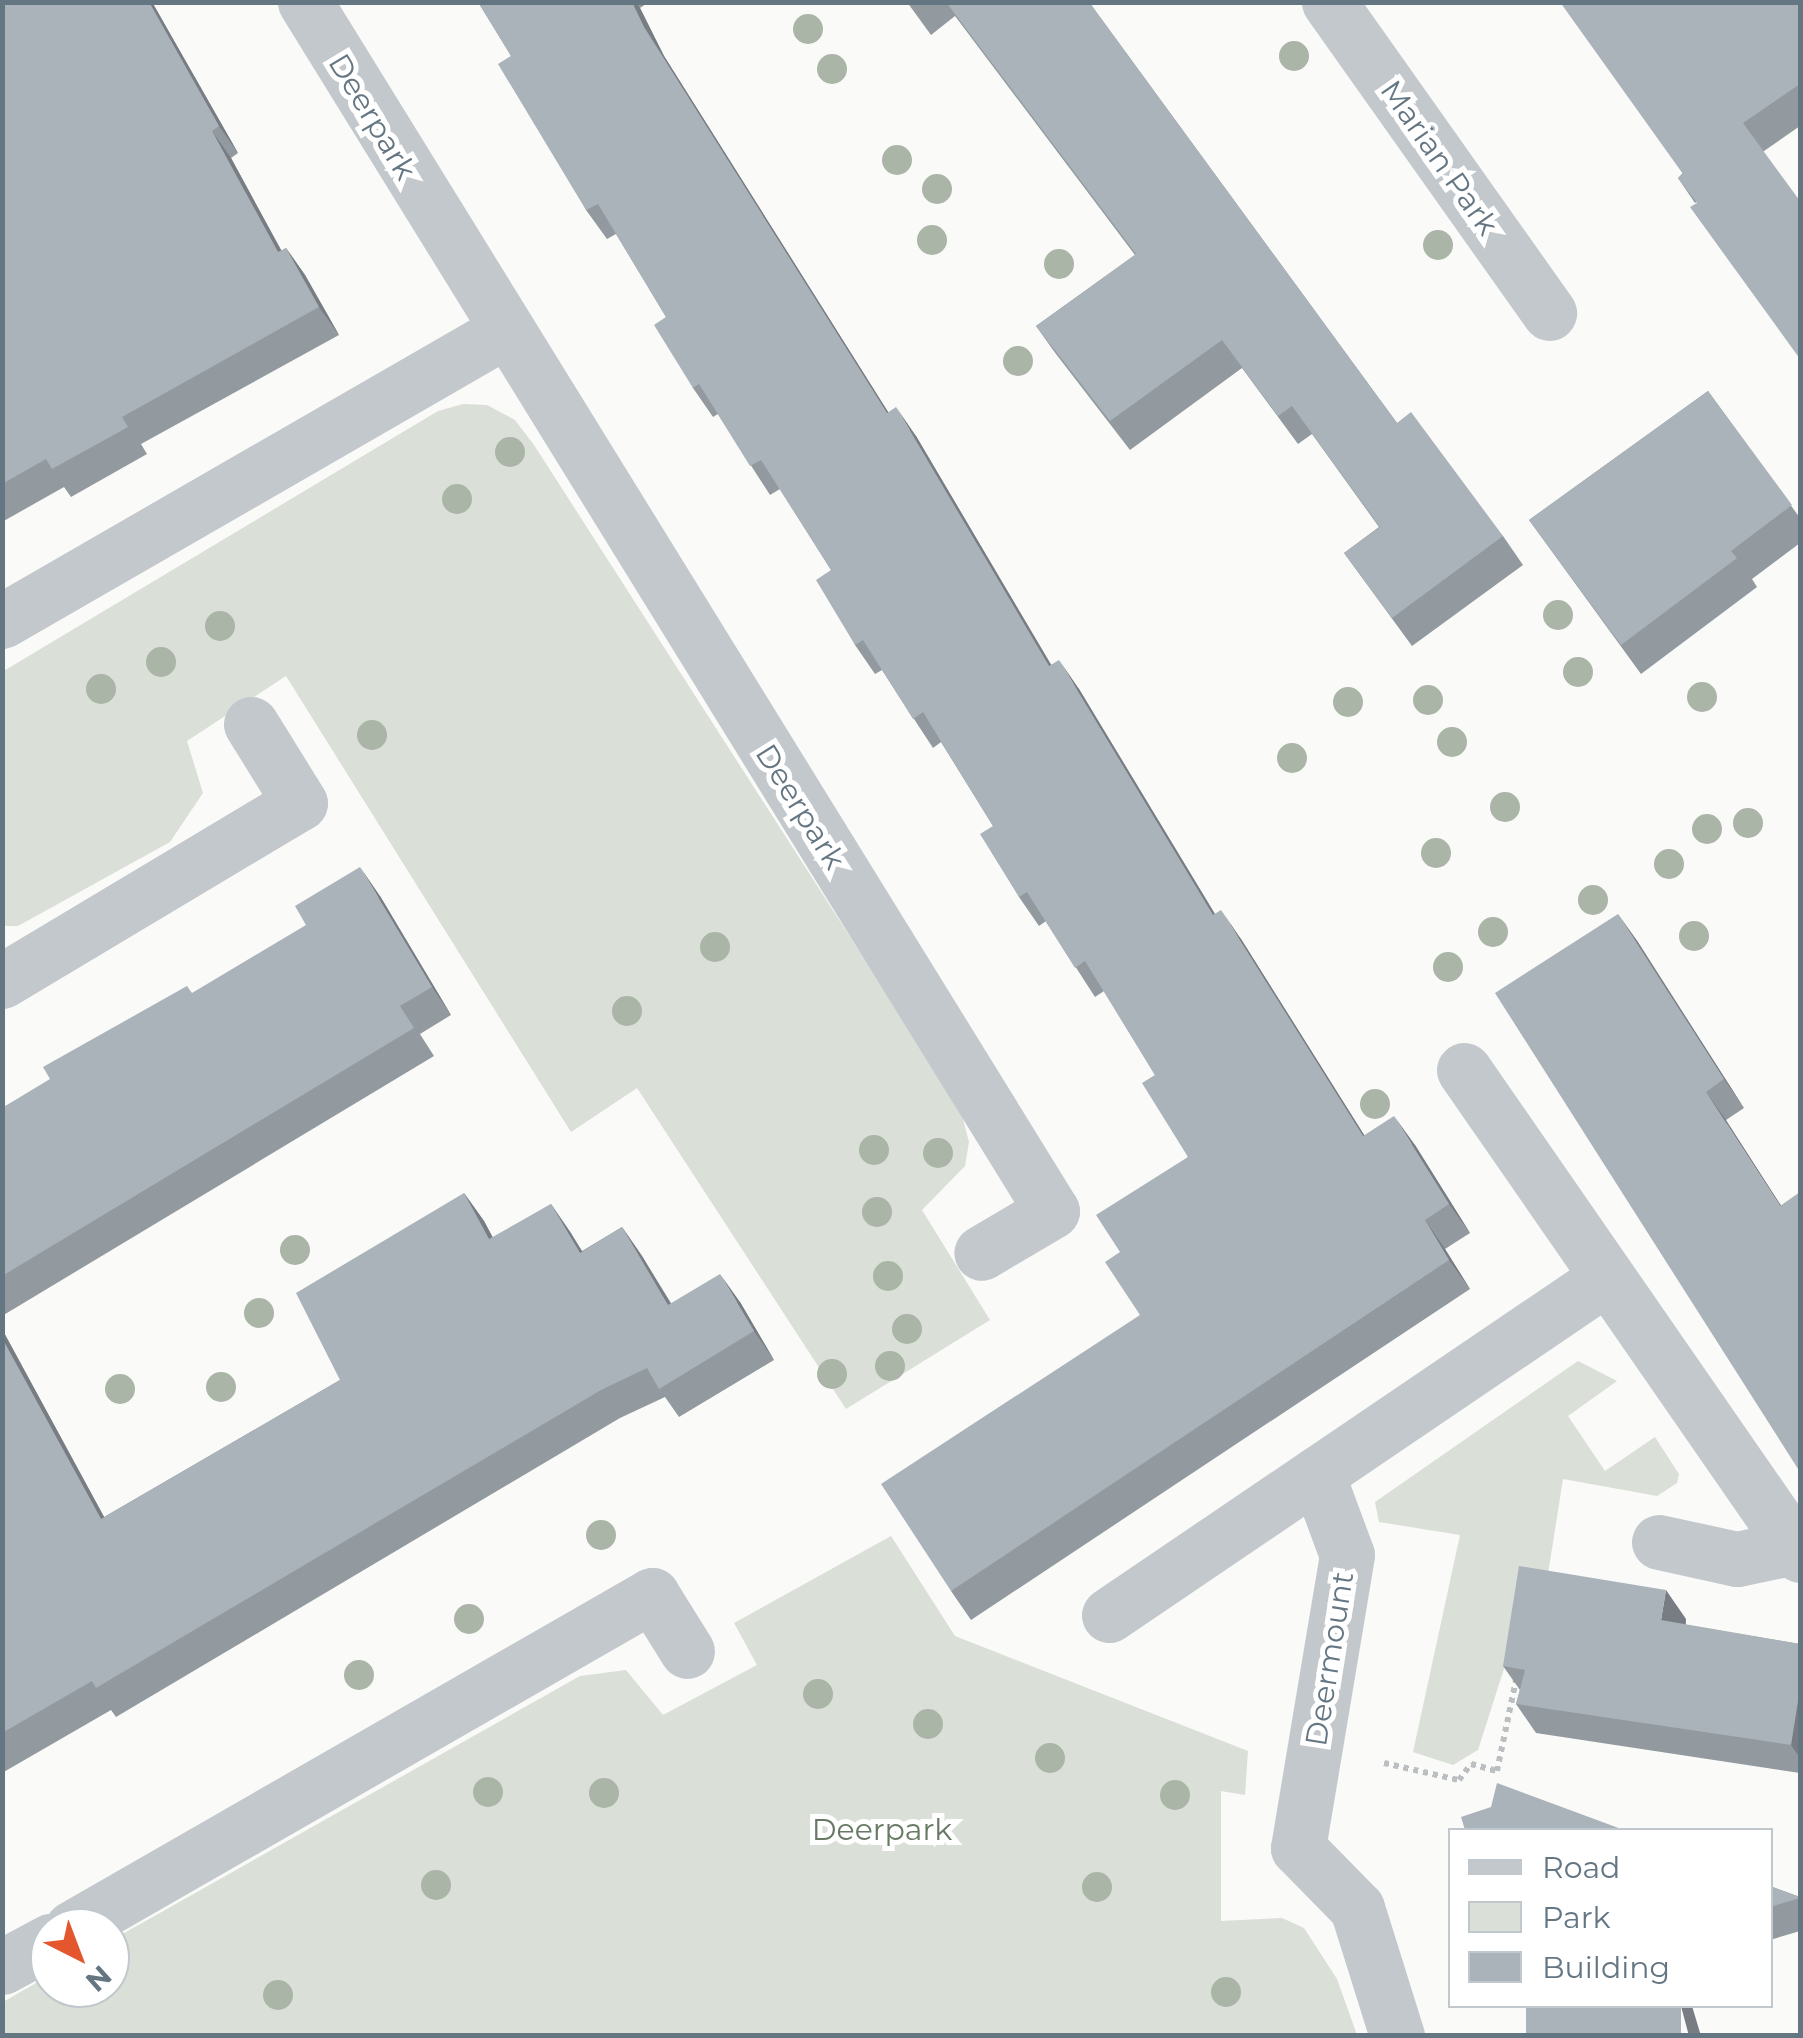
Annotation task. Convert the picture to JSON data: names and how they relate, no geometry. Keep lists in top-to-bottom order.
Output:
{
  "streets": {
    "street": ["Deerpark", "Marian Park", "Deermount"]
  },
  "parks": ["Deerpark"],
  "legend": ["Road", "Park", "Building"],
  "north": "bottom right"
}
